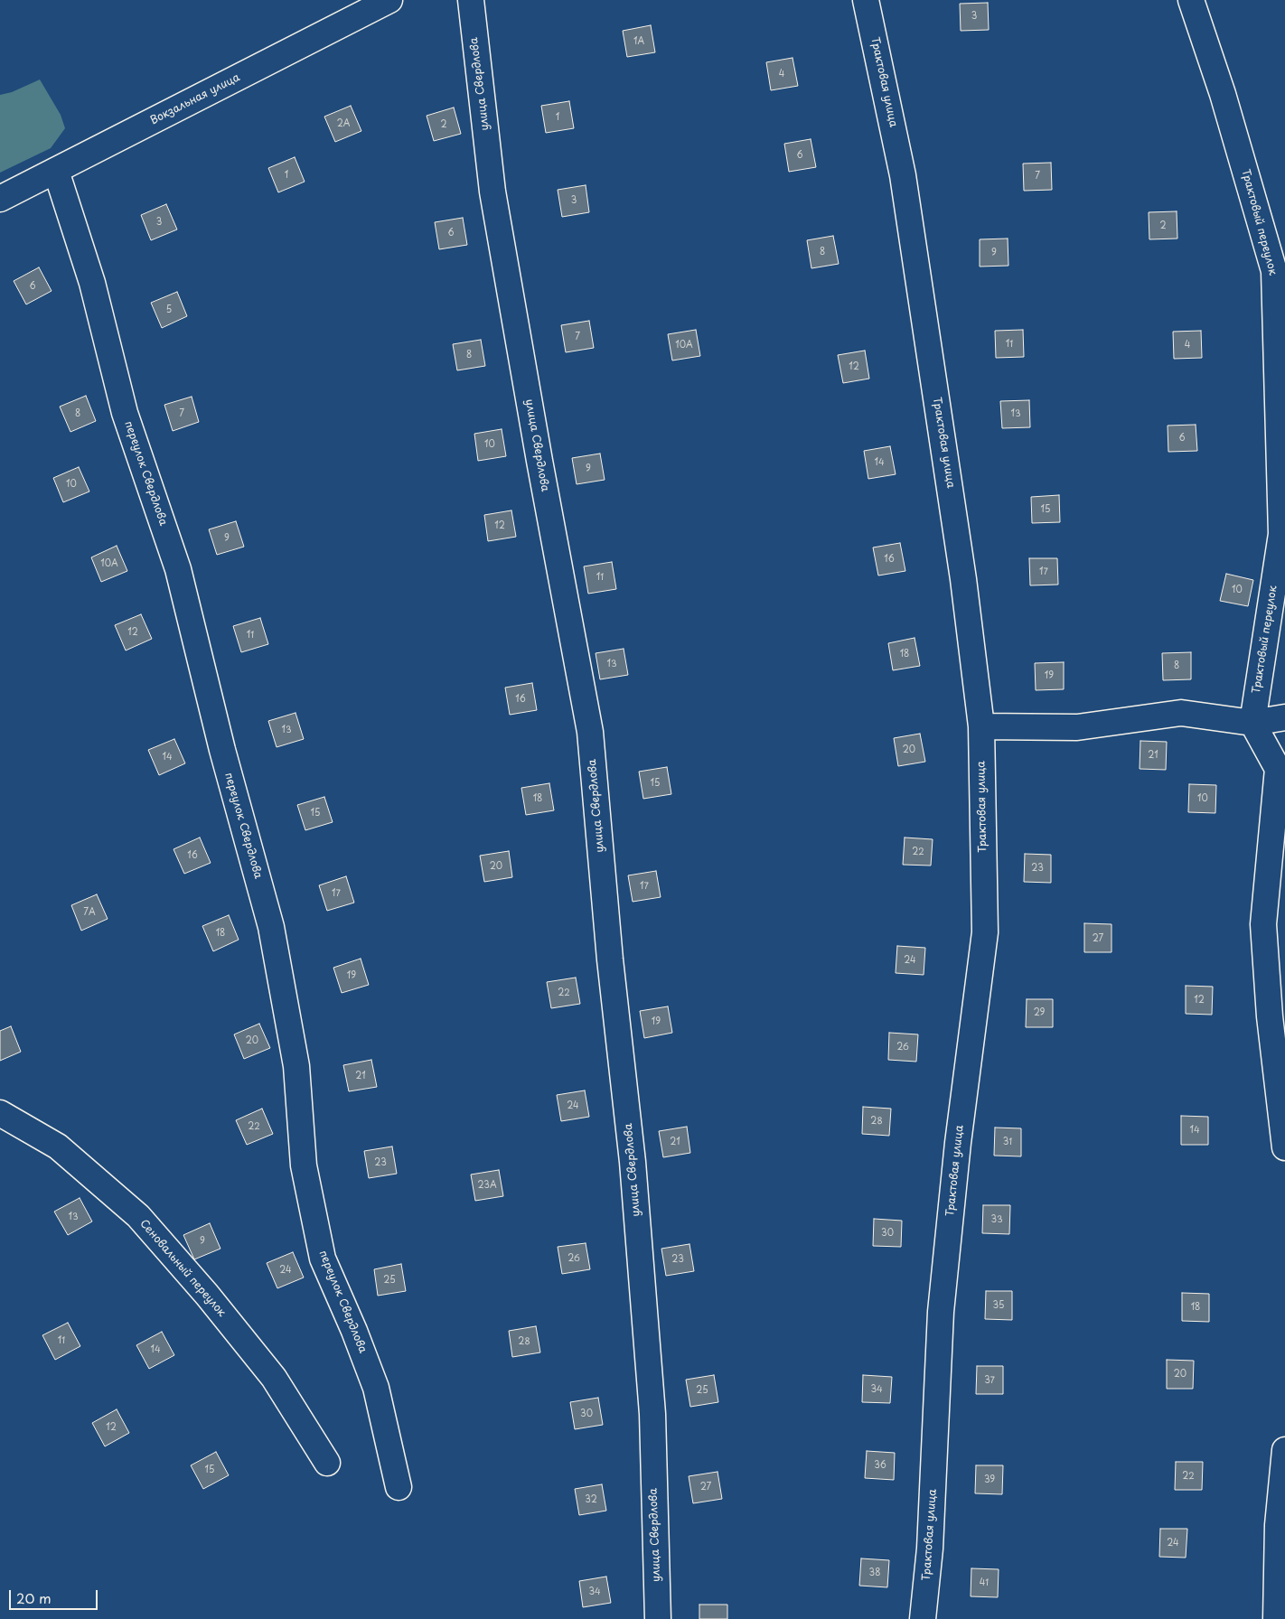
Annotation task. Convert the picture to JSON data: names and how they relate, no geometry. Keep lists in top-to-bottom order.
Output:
{
  "streets": {
    "street": [
      "Трактовая улица",
      "улица Свердлова",
      "Вокзальная улица",
      "Трактовый переулок",
      "переулок Свердлова",
      "Сеновальный переулок"
    ]
  },
  "crossings": [
    ["Вокзальная улица", "переулок Свердлова"]
  ],
  "house_numbers": [
    "3",
    "1А",
    "4",
    "1",
    "2А",
    "2",
    "6",
    "1",
    "7",
    "3",
    "3",
    "2",
    "6",
    "8",
    "9",
    "6",
    "5",
    "7",
    "11",
    "10А",
    "4",
    "8",
    "12",
    "8",
    "7",
    "13",
    "6",
    "10",
    "14",
    "9",
    "10",
    "15",
    "12",
    "9",
    "16",
    "10А",
    "17",
    "11",
    "10",
    "12",
    "11",
    "18",
    "13",
    "8",
    "19",
    "16",
    "13",
    "20",
    "21",
    "14",
    "15",
    "18",
    "10",
    "15",
    "22",
    "16",
    "20",
    "23",
    "17",
    "17",
    "7А",
    "18",
    "27",
    "24",
    "19",
    "22",
    "12",
    "29",
    "19",
    "20",
    "26",
    "21",
    "24",
    "28",
    "22",
    "14",
    "21",
    "31",
    "23",
    "23А",
    "13",
    "33",
    "30",
    "9",
    "26",
    "23",
    "24",
    "25",
    "35",
    "18",
    "11",
    "28",
    "14",
    "20",
    "37",
    "34",
    "25",
    "30",
    "12",
    "36",
    "15",
    "22",
    "39",
    "27",
    "32",
    "24",
    "38",
    "41",
    "34"
  ],
  "scale_bar": "20 m"
}
